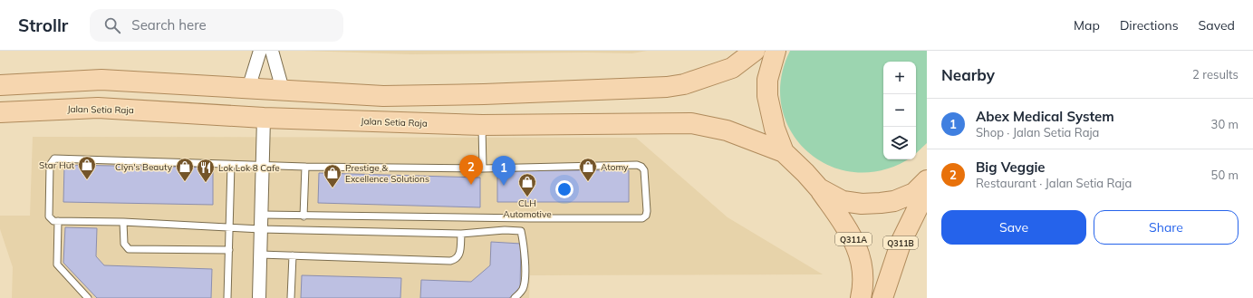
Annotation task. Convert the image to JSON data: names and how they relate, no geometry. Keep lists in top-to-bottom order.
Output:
{
  "streets": {
    "main road": ["Jalan Setia Raja", "Q311A", "Q311B"]
  },
  "places": {
    "shop": [
      "Star Hut",
      "Clyn's Beauty",
      "Atomy",
      "Prestige & Excellence Solutions",
      "CLH Automotive"
    ],
    "restaurant": ["Lok Lok 8 Cafe"]
  },
  "page": {
    "header": "Strollr",
    "search": "Search here",
    "nav": ["Map", "Directions", "Saved"],
    "heading": ["Nearby", "2 results"],
    "map_buttons": ["+", "−"],
    "list": [
      {
        "mark": "1",
        "name": "Abex Medical System",
        "note": "Shop · Jalan Setia Raja",
        "value": "30 m"
      },
      {
        "mark": "2",
        "name": "Big Veggie",
        "note": "Restaurant · Jalan Setia Raja",
        "value": "50 m"
      }
    ],
    "pins": ["2", "1"],
    "buttons": ["Save", "Share"]
  }
}
